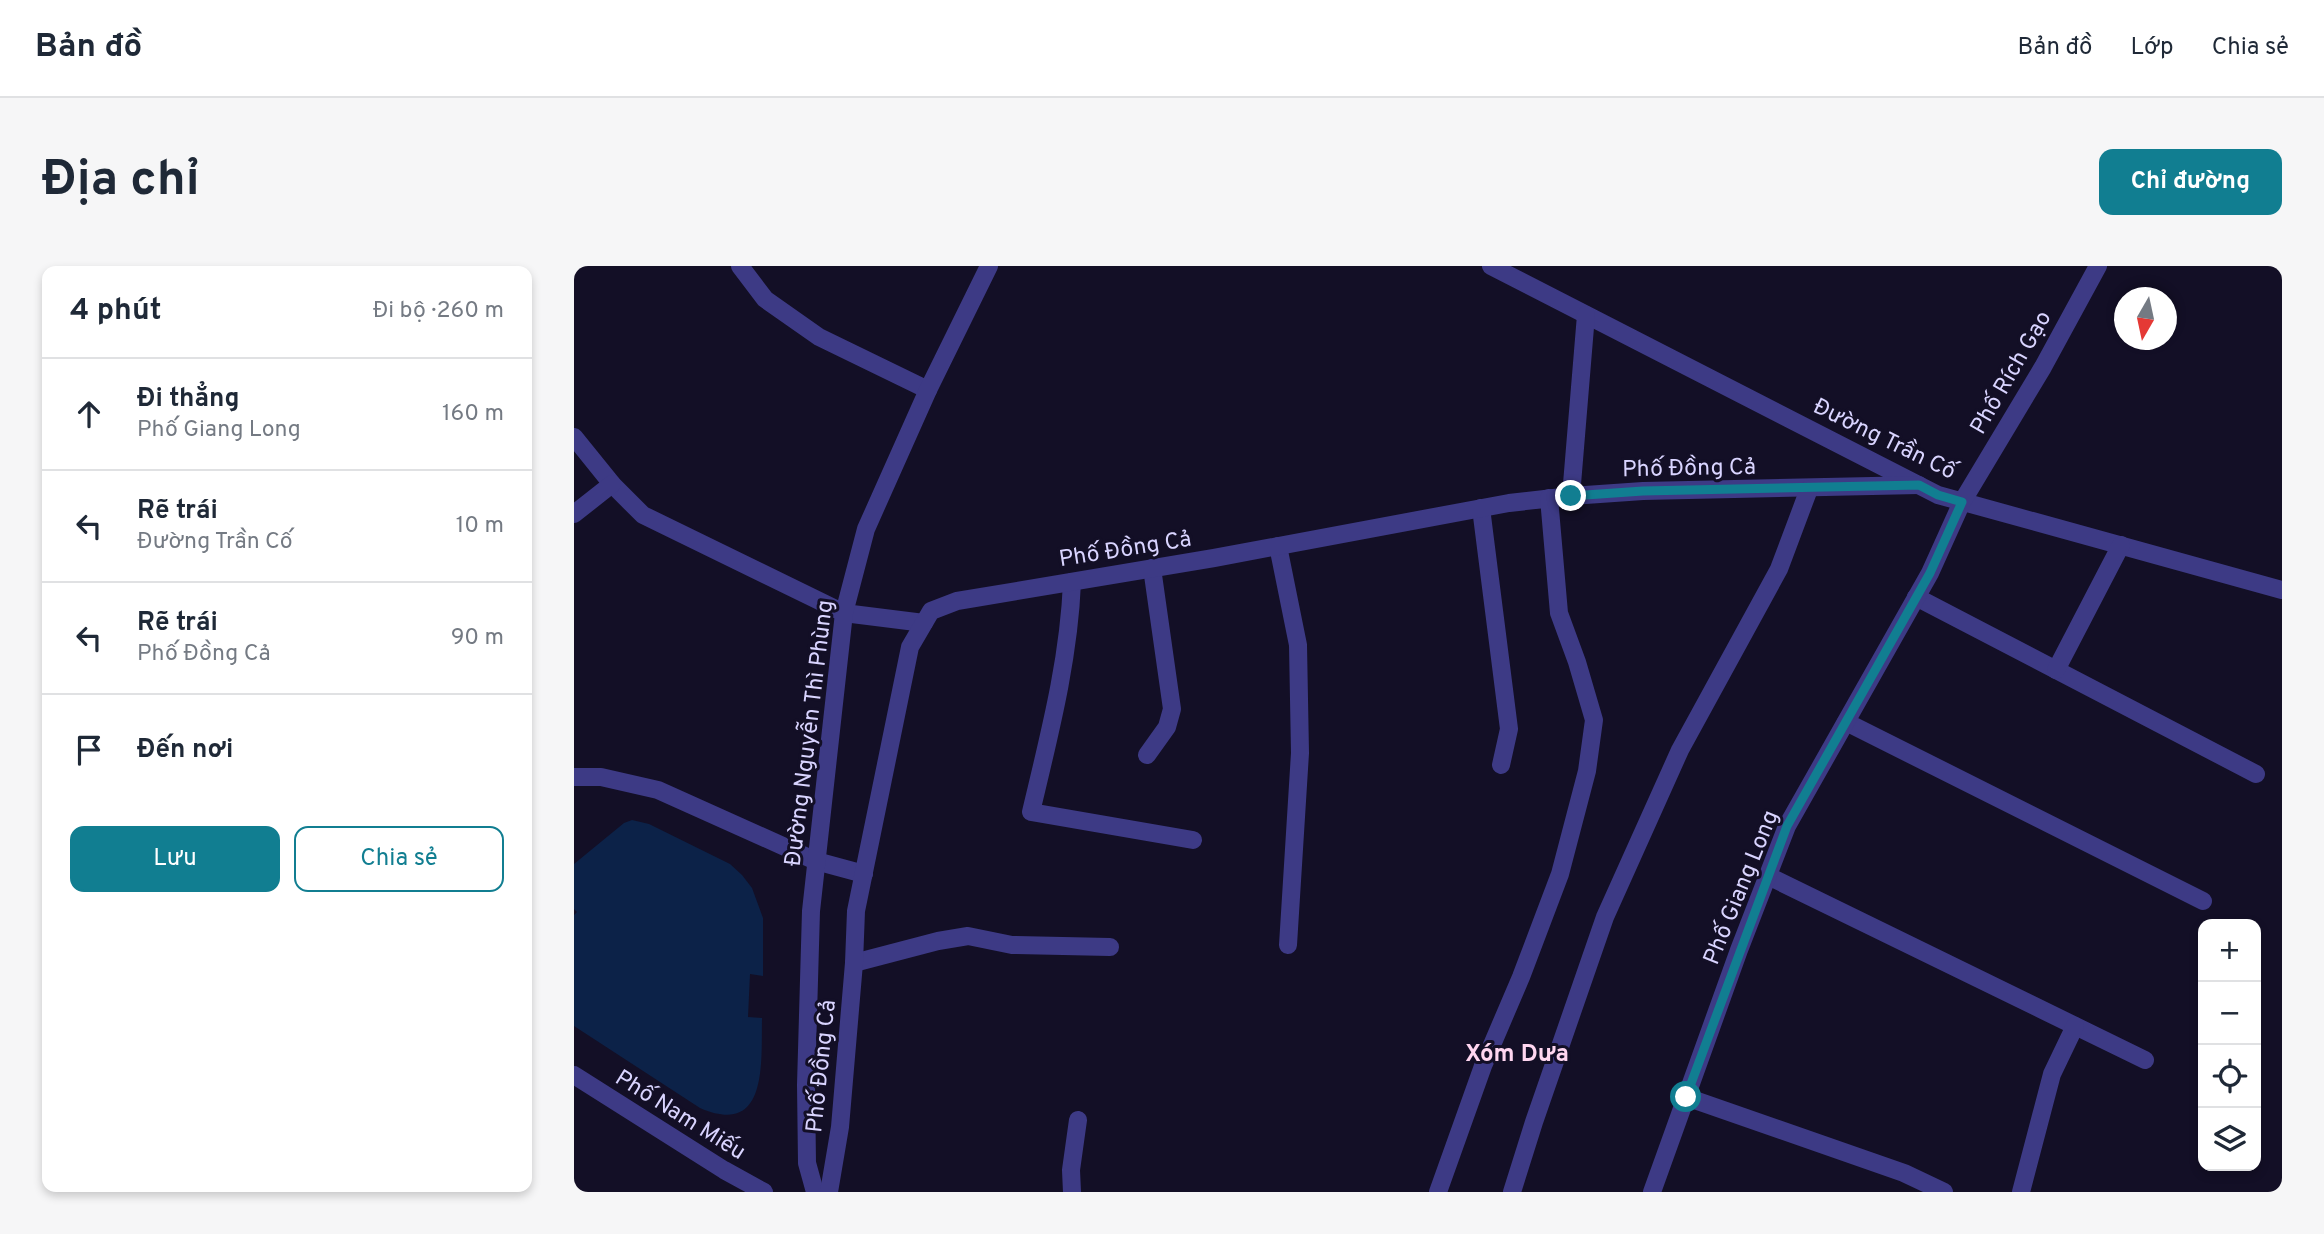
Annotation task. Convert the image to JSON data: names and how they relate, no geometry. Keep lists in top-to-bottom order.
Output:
{
  "streets": {
    "street": [
      "Phố Rích Gạo",
      "Đường Trần Cố",
      "Phố Đồng Cả",
      "Đường Nguyễn Thì Phùng",
      "Phố Giang Long",
      "Phố Nam Miếu"
    ]
  },
  "crossings": [
    ["Phố Rích Gạo", "Đường Trần Cố"],
    ["Phố Rích Gạo", "Phố Giang Long"],
    ["Đường Trần Cố", "Phố Đồng Cả"],
    ["Đường Trần Cố", "Phố Giang Long"]
  ],
  "districts": ["Xóm Dưa"],
  "north": "bottom",
  "page": {
    "header": "Bản đồ",
    "nav": ["Bản đồ", "Lớp", "Chia sẻ"],
    "buttons": [
      "Chỉ đường",
      ["Lưu", "Chia sẻ"]
    ],
    "title": "Địa chỉ",
    "heading": ["4 phút", "Đi bộ · 260 m"],
    "list": [
      ["Đi thẳng", "Phố Giang Long", "160 m"],
      ["Rẽ trái", "Đường Trần Cố", "10 m"],
      ["Rẽ trái", "Phố Đồng Cả", "90 m"],
      "Đến nơi"
    ],
    "map_buttons": ["+", "−"]
  }
}
